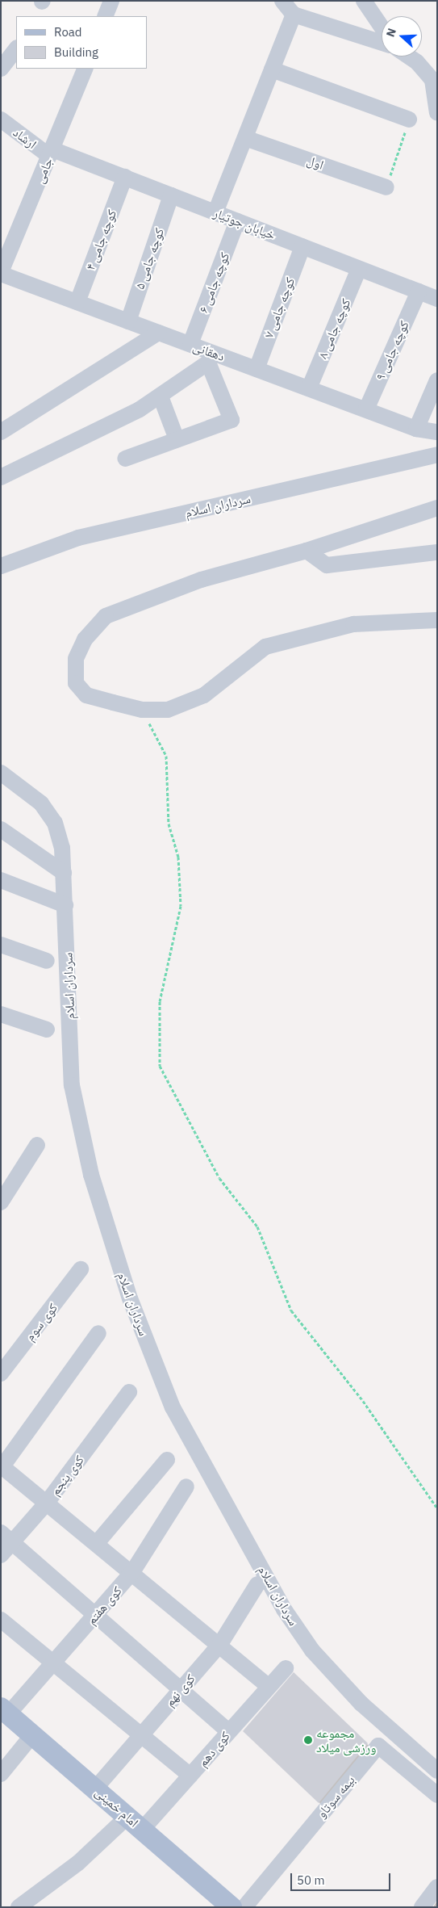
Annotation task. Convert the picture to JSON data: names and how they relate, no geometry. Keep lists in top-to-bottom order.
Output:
{
  "streets": {
    "main road": ["امام خمینی"],
    "street": [
      "ارشاد",
      "اول",
      "جامی",
      "خیابان جوتیار",
      "کوچه جامی ۴",
      "کوچه جامی ۵",
      "کوچه جامی ۶",
      "کوچه جامی ۷",
      "کوچه جامی ۸",
      "کوچه جامی ۹",
      "دهقانی",
      "سرداران اسلام",
      "کوی سوم",
      "کوی پنجم",
      "کوی هفتم",
      "کوی نهم",
      "کوی دهم",
      "بیمه سوتاو"
    ]
  },
  "crossings": [
    ["ارشاد", "جامی"],
    ["ارشاد", "خیابان جوتیار"],
    ["جامی", "خیابان جوتیار"],
    ["جامی", "دهقانی"],
    ["خیابان جوتیار", "کوچه جامی ۴"],
    ["خیابان جوتیار", "کوچه جامی ۵"],
    ["خیابان جوتیار", "کوچه جامی ۶"],
    ["خیابان جوتیار", "کوچه جامی ۷"],
    ["خیابان جوتیار", "کوچه جامی ۸"],
    ["خیابان جوتیار", "کوچه جامی ۹"],
    ["کوچه جامی ۴", "دهقانی"],
    ["کوچه جامی ۵", "دهقانی"],
    ["کوچه جامی ۶", "دهقانی"],
    ["کوچه جامی ۷", "دهقانی"],
    ["کوچه جامی ۸", "دهقانی"],
    ["کوچه جامی ۹", "دهقانی"],
    ["کوی هفتم", "امام خمینی"],
    ["کوی نهم", "امام خمینی"],
    ["کوی دهم", "امام خمینی"]
  ],
  "places": ["مجموعه ورزشی میلاد"],
  "legend": ["Road", "Building"],
  "scale_bar": "50 m",
  "north": "left"
}
